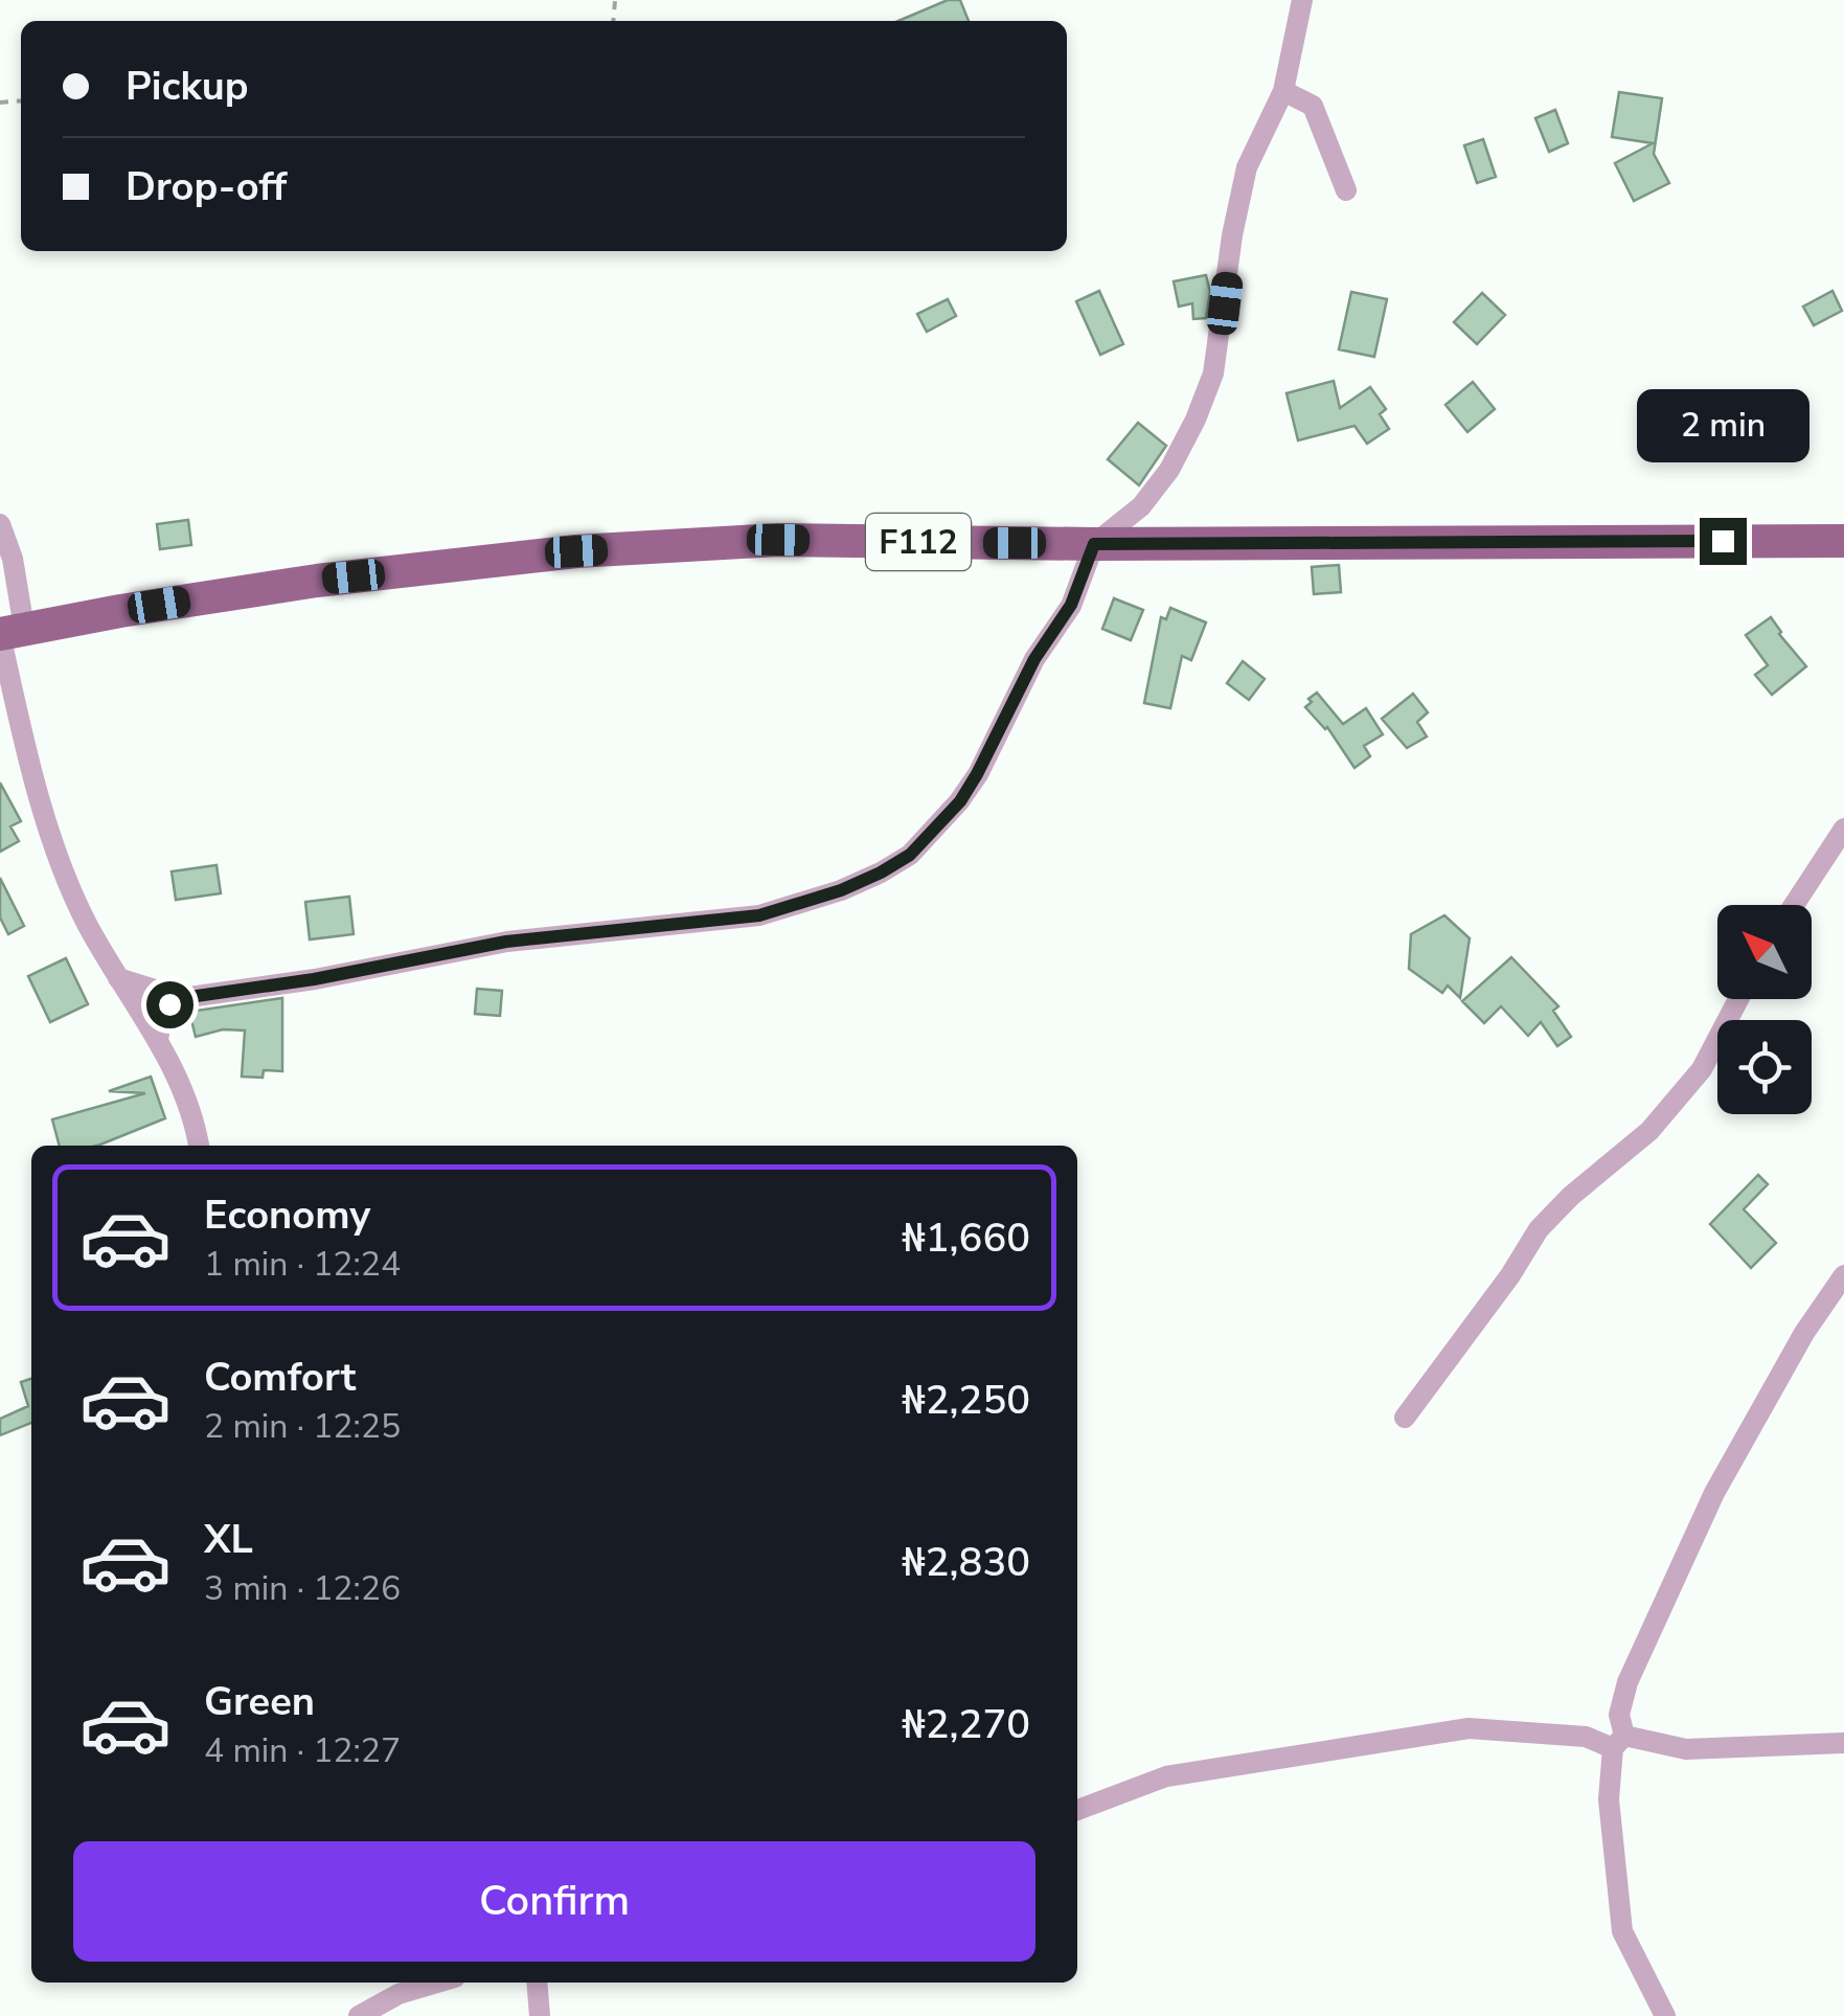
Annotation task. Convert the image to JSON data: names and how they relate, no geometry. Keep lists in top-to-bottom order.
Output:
{
  "streets": {
    "main road": ["F112"]
  },
  "north": "top left",
  "page": {
    "banner": ["Pickup", "Drop-off"],
    "bubble": "2 min",
    "list": [
      {
        "name": "Economy",
        "note": "1 min · 12:24",
        "value": "₦1,660"
      },
      {
        "name": "Comfort",
        "note": "2 min · 12:25",
        "value": "₦2,250"
      },
      {
        "name": "XL",
        "note": "3 min · 12:26",
        "value": "₦2,830"
      },
      {
        "name": "Green",
        "note": "4 min · 12:27",
        "value": "₦2,270"
      }
    ],
    "buttons": "Confirm"
  }
}
